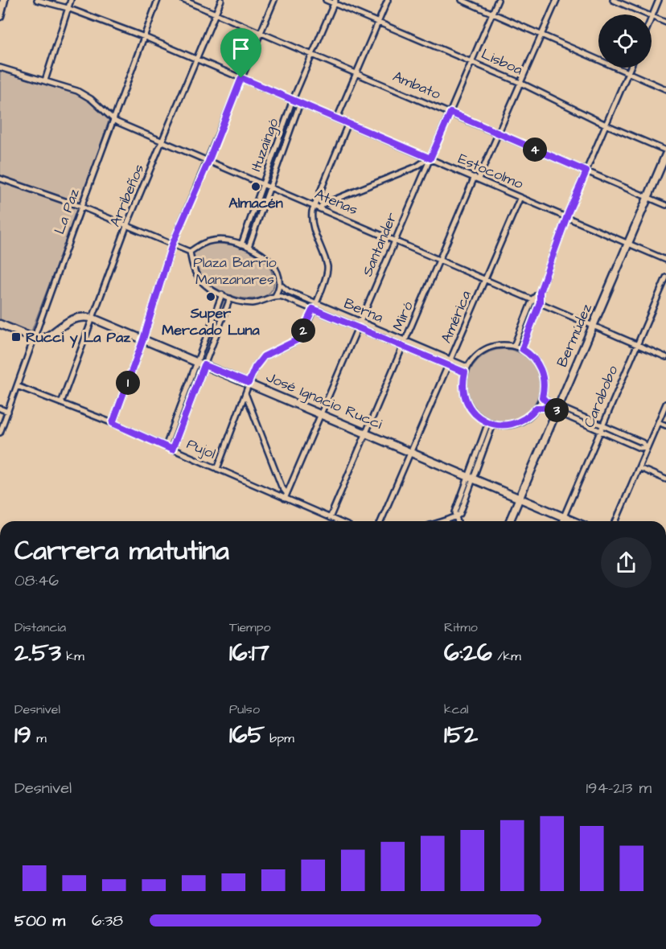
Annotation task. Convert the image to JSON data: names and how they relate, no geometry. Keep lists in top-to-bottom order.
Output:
{
  "streets": {
    "street": [
      "Lisboa",
      "Ambato",
      "Ituzaingó",
      "Estocolmo",
      "Arribeños",
      "Atenas",
      "La Paz",
      "Santander",
      "Berna",
      "Miró",
      "América",
      "Bermúdez",
      "Carabobo",
      "José Ignacio Rucci",
      "Pujol"
    ]
  },
  "crossings": [
    ["Lisboa", "Ituzaingó"],
    ["Lisboa", "Santander"],
    ["Lisboa", "Miró"],
    ["Ambato", "Ituzaingó"],
    ["Ambato", "Arribeños"],
    ["Ambato", "Santander"],
    ["Ambato", "Miró"],
    ["Ambato", "Bermúdez"],
    ["Ituzaingó", "Estocolmo"],
    ["Ituzaingó", "Atenas"],
    ["Ituzaingó", "Berna"],
    ["Estocolmo", "Arribeños"],
    ["Estocolmo", "La Paz"],
    ["Estocolmo", "Santander"],
    ["Estocolmo", "Miró"],
    ["Estocolmo", "América"],
    ["Estocolmo", "Bermúdez"],
    ["Arribeños", "Atenas"],
    ["Arribeños", "José Ignacio Rucci"],
    ["Arribeños", "Pujol"],
    ["Atenas", "La Paz"],
    ["Atenas", "Santander"],
    ["Atenas", "Miró"],
    ["Atenas", "América"],
    ["Atenas", "Bermúdez"],
    ["Atenas", "Carabobo"],
    ["La Paz", "José Ignacio Rucci"],
    ["La Paz", "Pujol"],
    ["Santander", "Berna"],
    ["Santander", "José Ignacio Rucci"],
    ["Santander", "Pujol"],
    ["Berna", "Miró"],
    ["Berna", "América"],
    ["Miró", "José Ignacio Rucci"],
    ["Miró", "Pujol"],
    ["América", "José Ignacio Rucci"],
    ["Bermúdez", "José Ignacio Rucci"],
    ["Carabobo", "José Ignacio Rucci"]
  ],
  "parks": ["Plaza Barrio Manzanares"],
  "places": {
    "other": ["Almacén", "Super Mercado Luna"],
    "transit": ["Rucci y La Paz"]
  },
  "page": {
    "pins": [
      "4",
      "2",
      "1",
      "3"
    ],
    "heading": ["Carrera matutina", "08:46"],
    "stats": [
      ["Distancia", "2.53 km"],
      ["Tiempo", "16:17"],
      ["Ritmo", "6:26 /km"],
      ["Desnivel", "19 m"],
      ["Pulso", "165 bpm"],
      ["kcal", "152"]
    ],
    "chart": ["Desnivel", "194–213 m"],
    "list": [
      {
        "name": "500 m",
        "note": "6:38"
      }
    ]
  }
}
